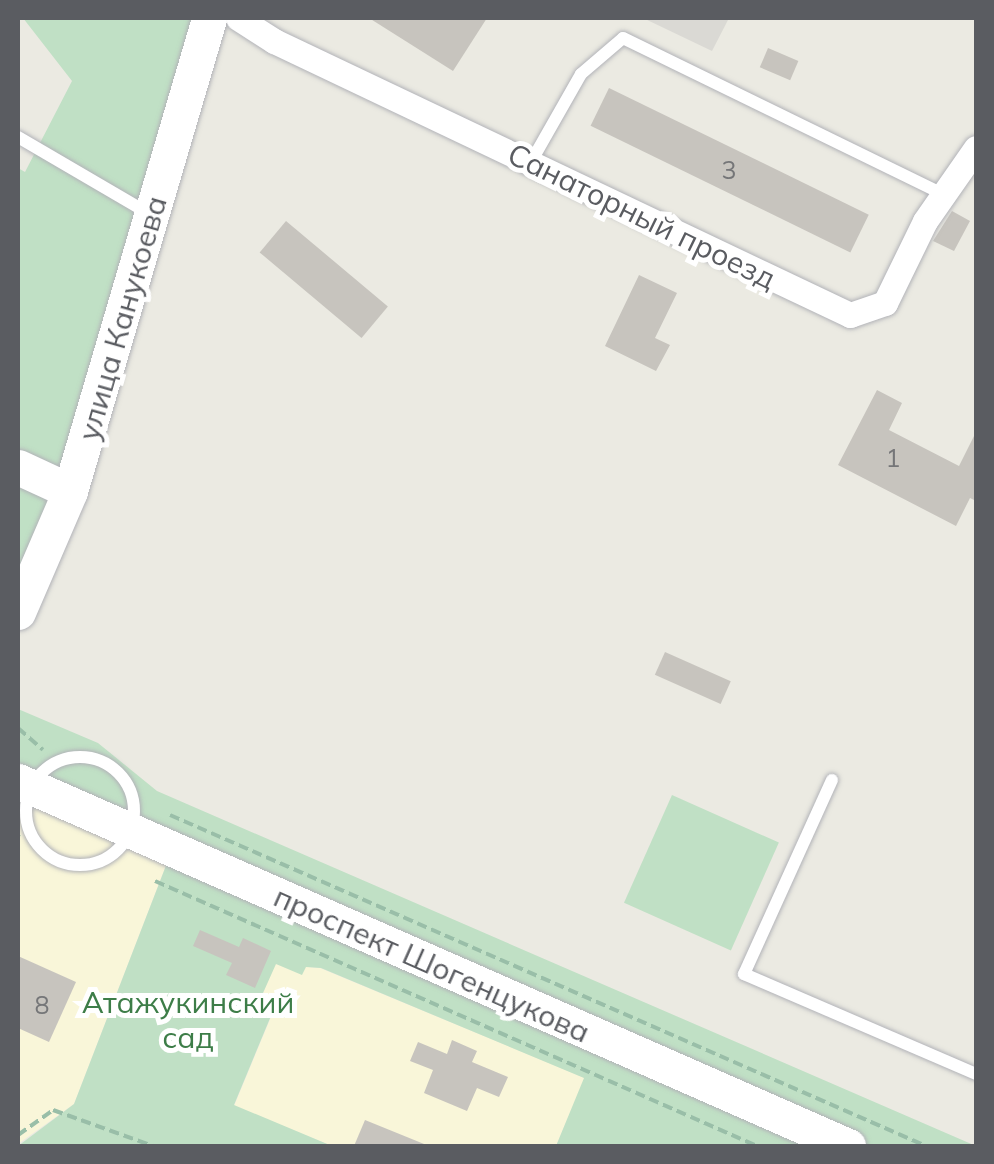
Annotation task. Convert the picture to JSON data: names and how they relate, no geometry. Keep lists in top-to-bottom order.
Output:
{
  "streets": {
    "street": ["Санаторный проезд", "улица Канукоева", "проспект Шогенцукова"]
  },
  "parks": ["Атажукинский сад"],
  "house_numbers": ["3", "1", "8"]
}
